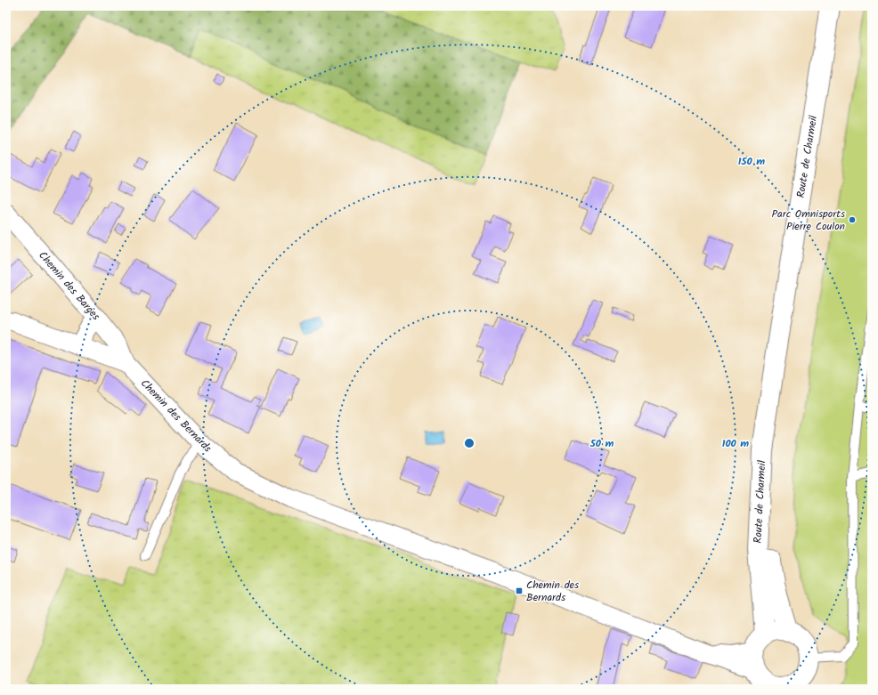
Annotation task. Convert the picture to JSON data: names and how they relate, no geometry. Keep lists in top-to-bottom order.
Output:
{
  "streets": {
    "main road": ["Route de Charmeil"],
    "street": ["Chemin des Barges", "Chemin des Bernards"]
  },
  "crossings": [
    ["Route de Charmeil", "Chemin des Bernards"],
    ["Chemin des Barges", "Chemin des Bernards"]
  ],
  "places": {
    "other": ["Parc Omnisports Pierre Coulon"],
    "transit": ["Chemin des Bernards"]
  },
  "rings": ["150 m", "50 m", "100 m"]
}
